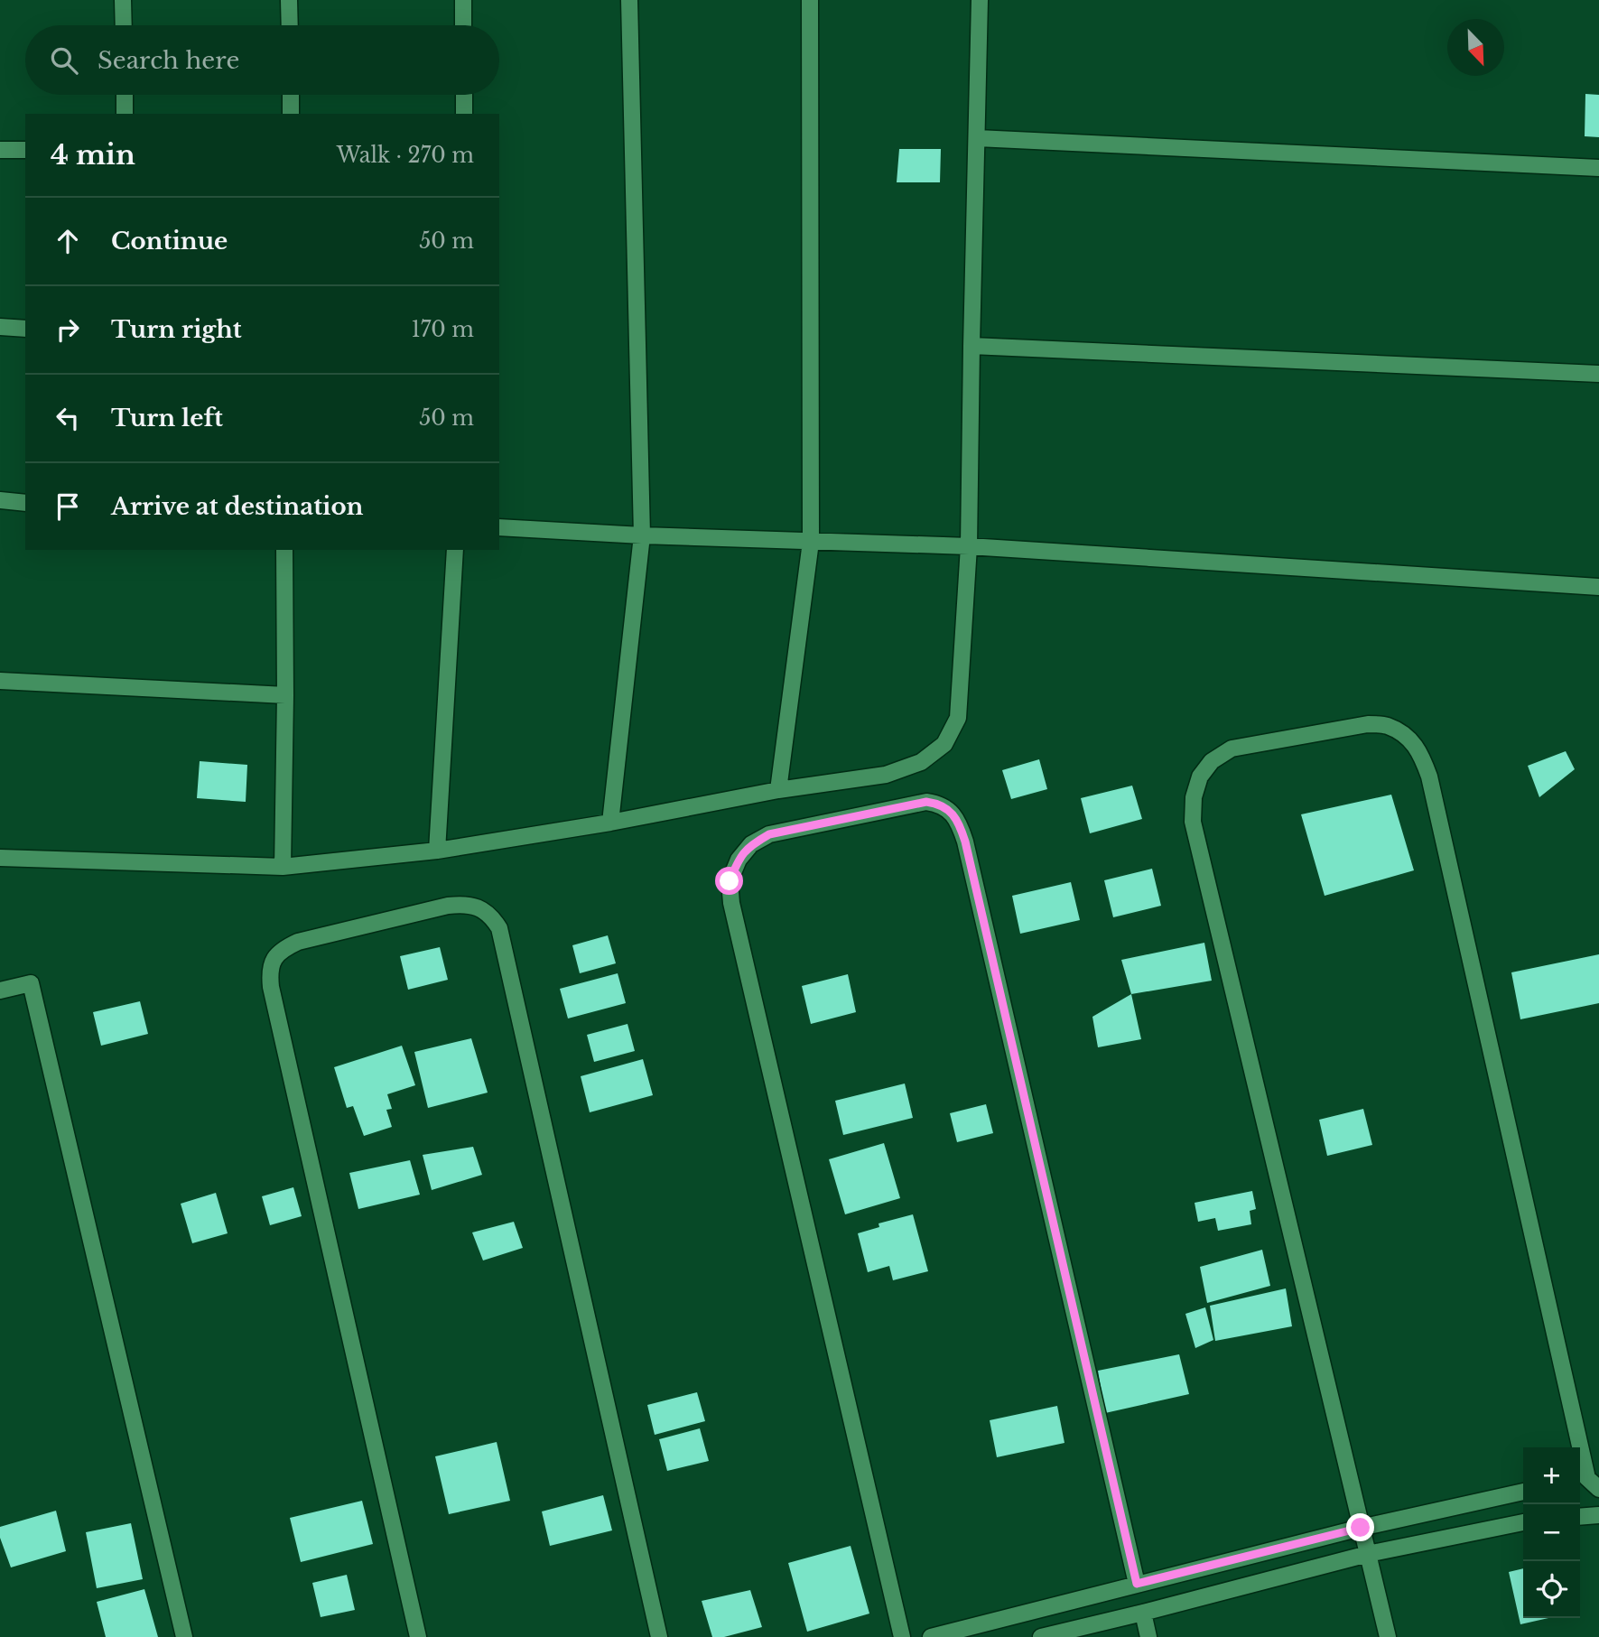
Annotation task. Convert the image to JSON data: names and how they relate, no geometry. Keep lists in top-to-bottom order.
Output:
{
  "north": "bottom right",
  "page": {
    "search": "Search here",
    "heading": ["4 min", "Walk · 270 m"],
    "list": [
      ["Continue", "50 m"],
      ["Turn right", "170 m"],
      ["Turn left", "50 m"],
      "Arrive at destination"
    ],
    "map_buttons": ["+", "−"]
  }
}
